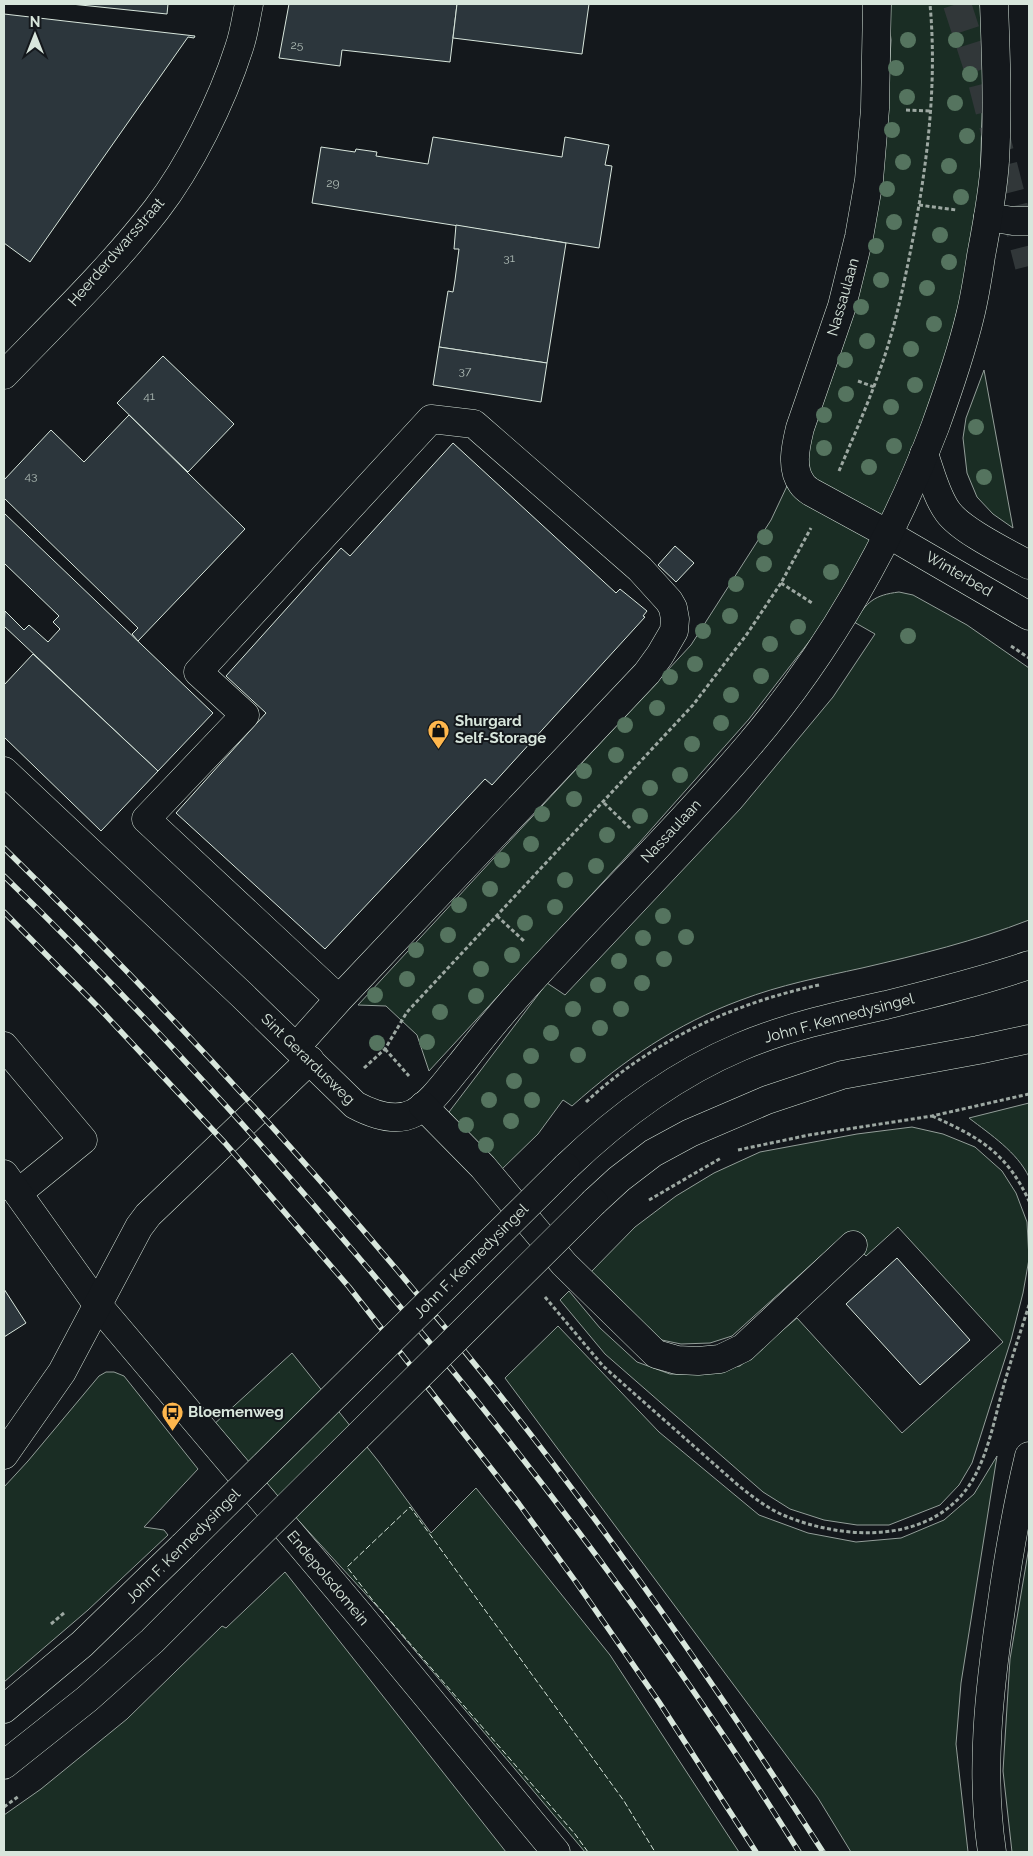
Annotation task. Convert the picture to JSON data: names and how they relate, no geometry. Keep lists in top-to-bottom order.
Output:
{
  "streets": {
    "main road": [
      "Heerderdwarsstraat",
      "Nassaulaan",
      "Winterbed",
      "John F. Kennedysingel",
      "Sint Gerardusweg",
      "Endepolsdomein"
    ]
  },
  "crossings": [
    ["Nassaulaan", "Winterbed"],
    ["Nassaulaan", "Sint Gerardusweg"]
  ],
  "places": {
    "shop": ["Shurgard Self-Storage"],
    "bus stop": ["Bloemenweg"]
  },
  "house_numbers": [
    "25",
    "29",
    "31",
    "37",
    "41",
    "43"
  ],
  "north": "top"
}
